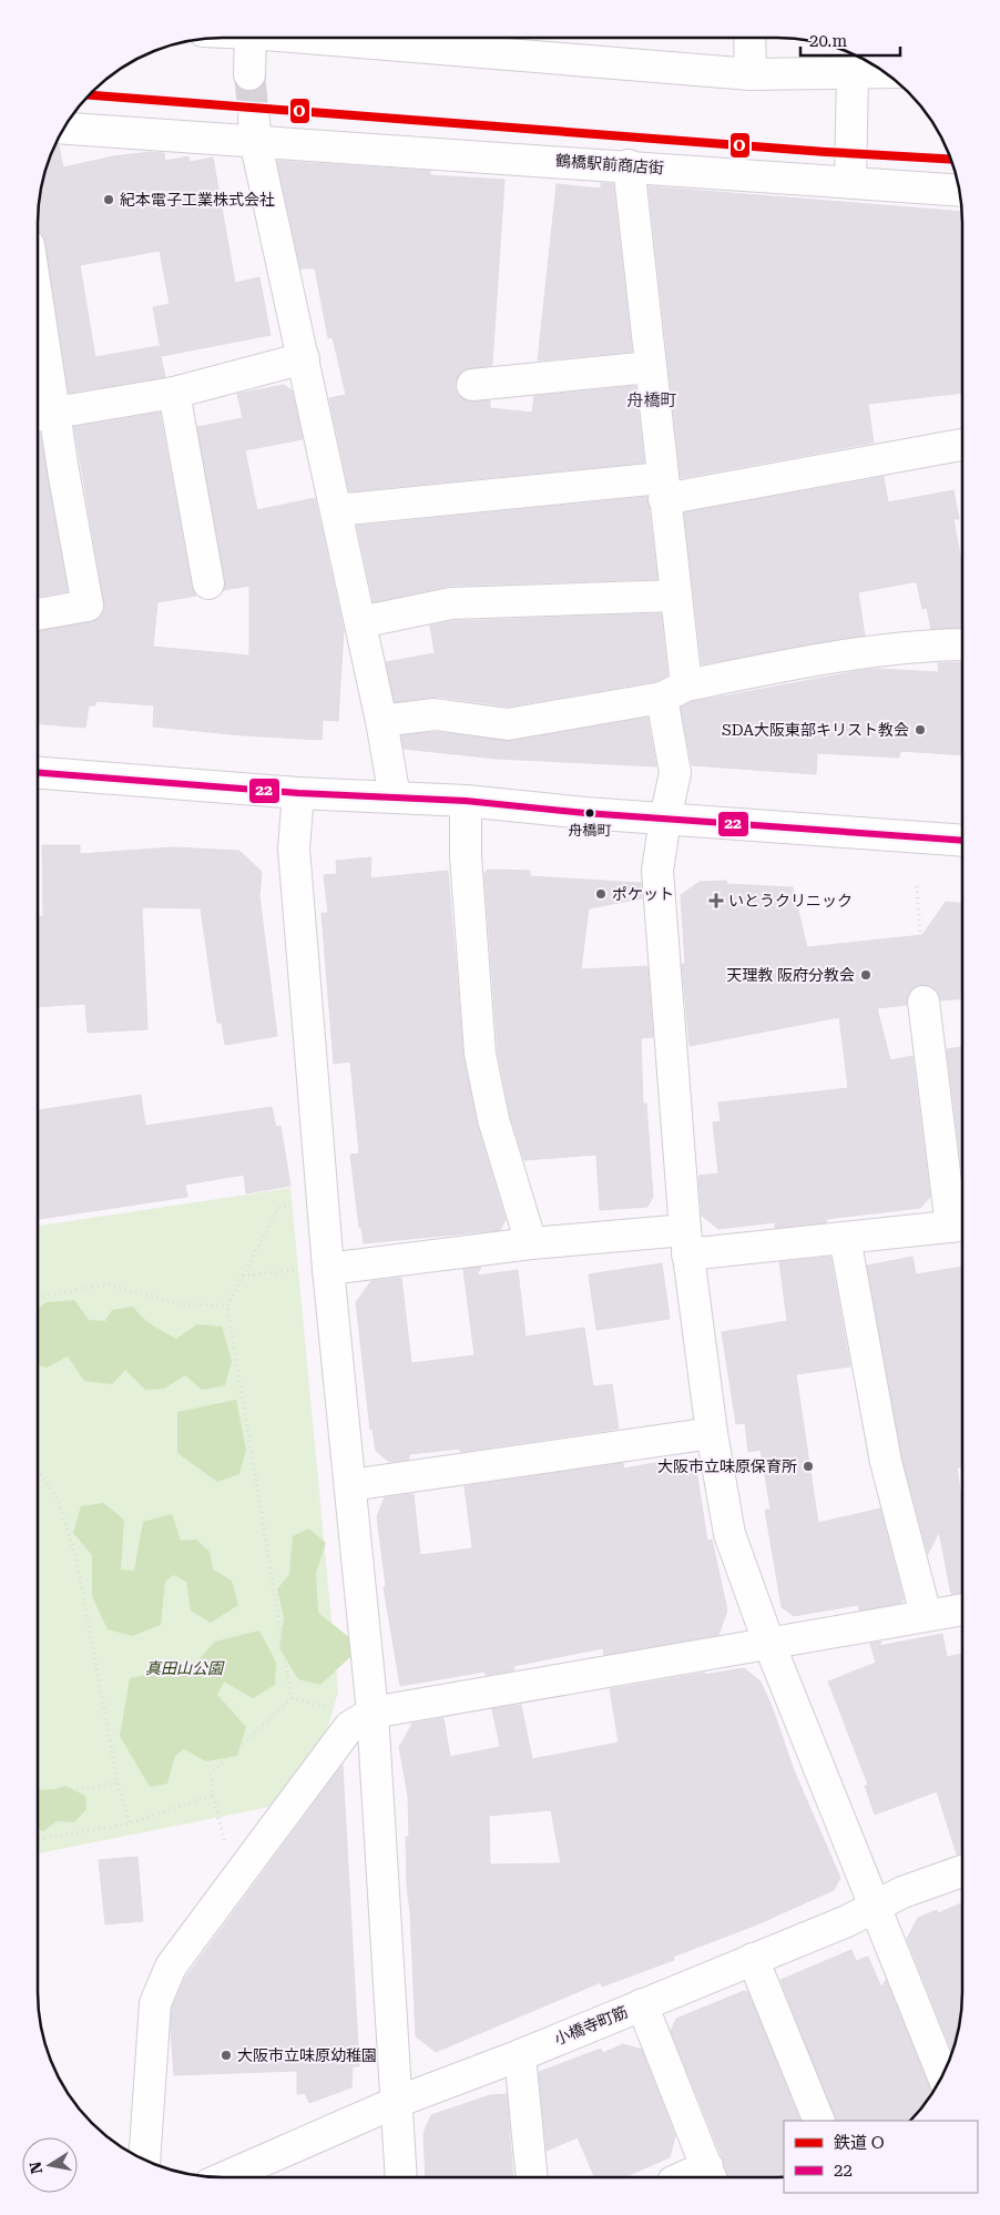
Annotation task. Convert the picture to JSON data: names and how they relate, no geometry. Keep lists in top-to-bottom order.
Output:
{
  "streets": {
    "street": ["鶴橋駅前商店街", "小橋寺町筋"]
  },
  "districts": ["舟橋町"],
  "parks": ["真田山公園"],
  "places": {
    "other": [
      "紀本電子工業株式会社",
      "SDA大阪東部キリスト教会",
      "舟橋町",
      "ポケット",
      "天理教 阪府分教会",
      "大阪市立味原保育所",
      "大阪市立味原幼稚園"
    ],
    "health": ["いとうクリニック"]
  },
  "lines": ["rail line O", "transit line 22"],
  "legend": ["鉄道 O", "22"],
  "scale_bar": "20 m",
  "north": "left"
}
